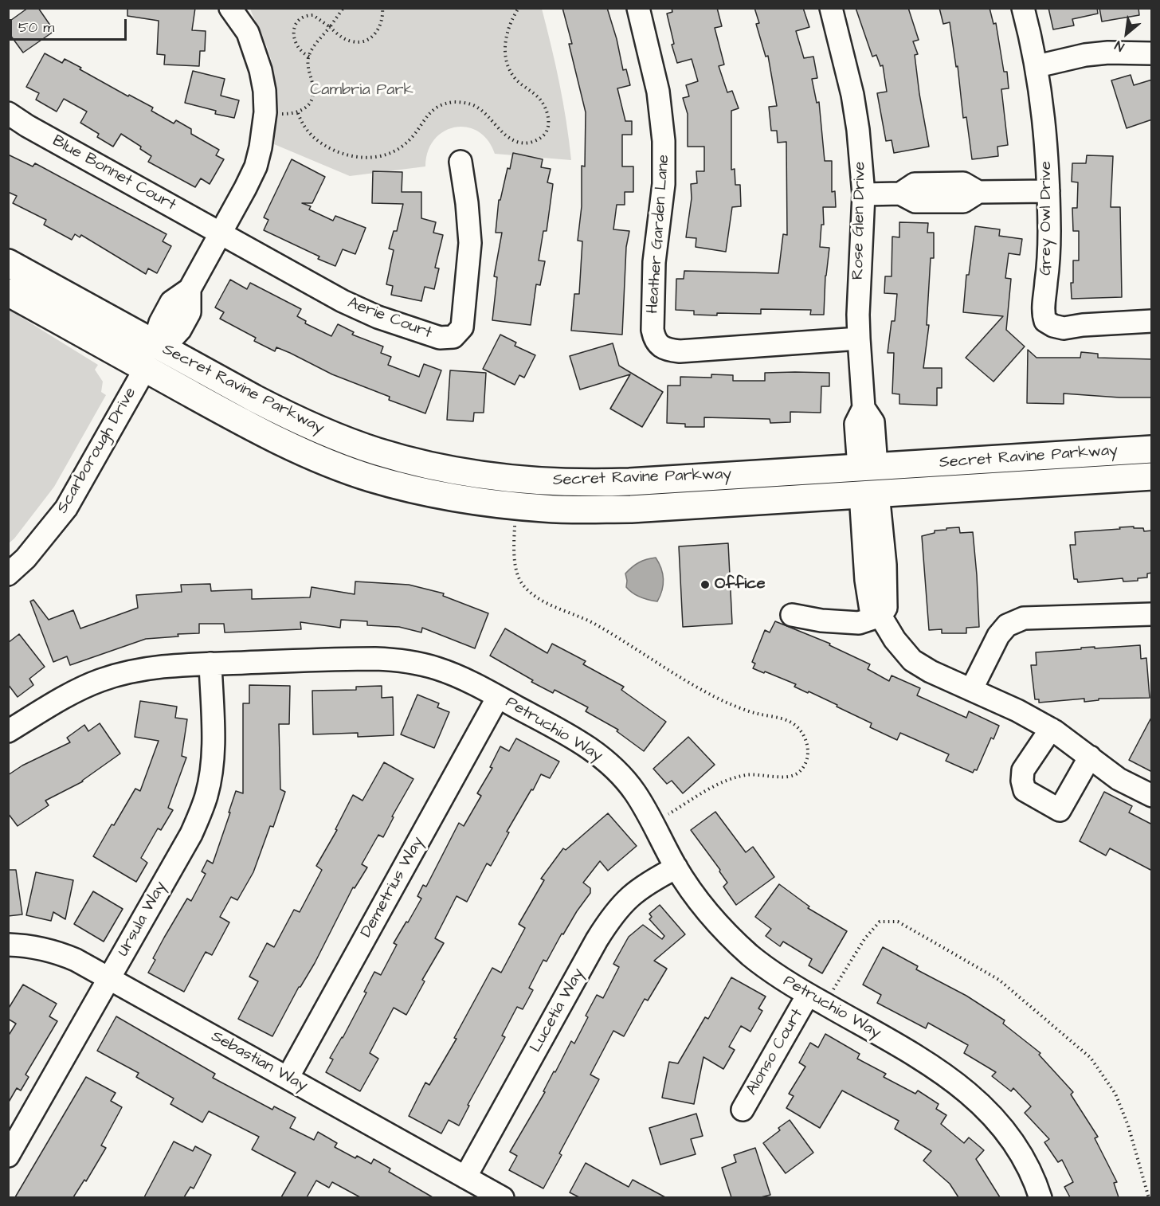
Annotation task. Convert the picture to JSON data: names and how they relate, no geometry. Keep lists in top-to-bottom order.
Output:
{
  "streets": {
    "main road": ["Secret Ravine Parkway"],
    "street": [
      "Blue Bonnet Court",
      "Grey Owl Drive",
      "Rose Glen Drive",
      "Heather Garden Lane",
      "Aerie Court",
      "Scarborough Drive",
      "Petruchio Way",
      "Demetrius Way",
      "Ursula Way",
      "Lucetia Way",
      "Alonso Court",
      "Sebastian Way"
    ]
  },
  "crossings": [
    ["Blue Bonnet Court", "Aerie Court"],
    ["Rose Glen Drive", "Heather Garden Lane"],
    ["Rose Glen Drive", "Secret Ravine Parkway"],
    ["Secret Ravine Parkway", "Scarborough Drive"],
    ["Petruchio Way", "Demetrius Way"],
    ["Petruchio Way", "Ursula Way"],
    ["Petruchio Way", "Lucetia Way"],
    ["Petruchio Way", "Alonso Court"],
    ["Demetrius Way", "Sebastian Way"],
    ["Ursula Way", "Sebastian Way"],
    ["Lucetia Way", "Sebastian Way"]
  ],
  "parks": ["Cambria Park"],
  "places": ["Office"],
  "scale_bar": "50 m",
  "north": "bottom left"
}
